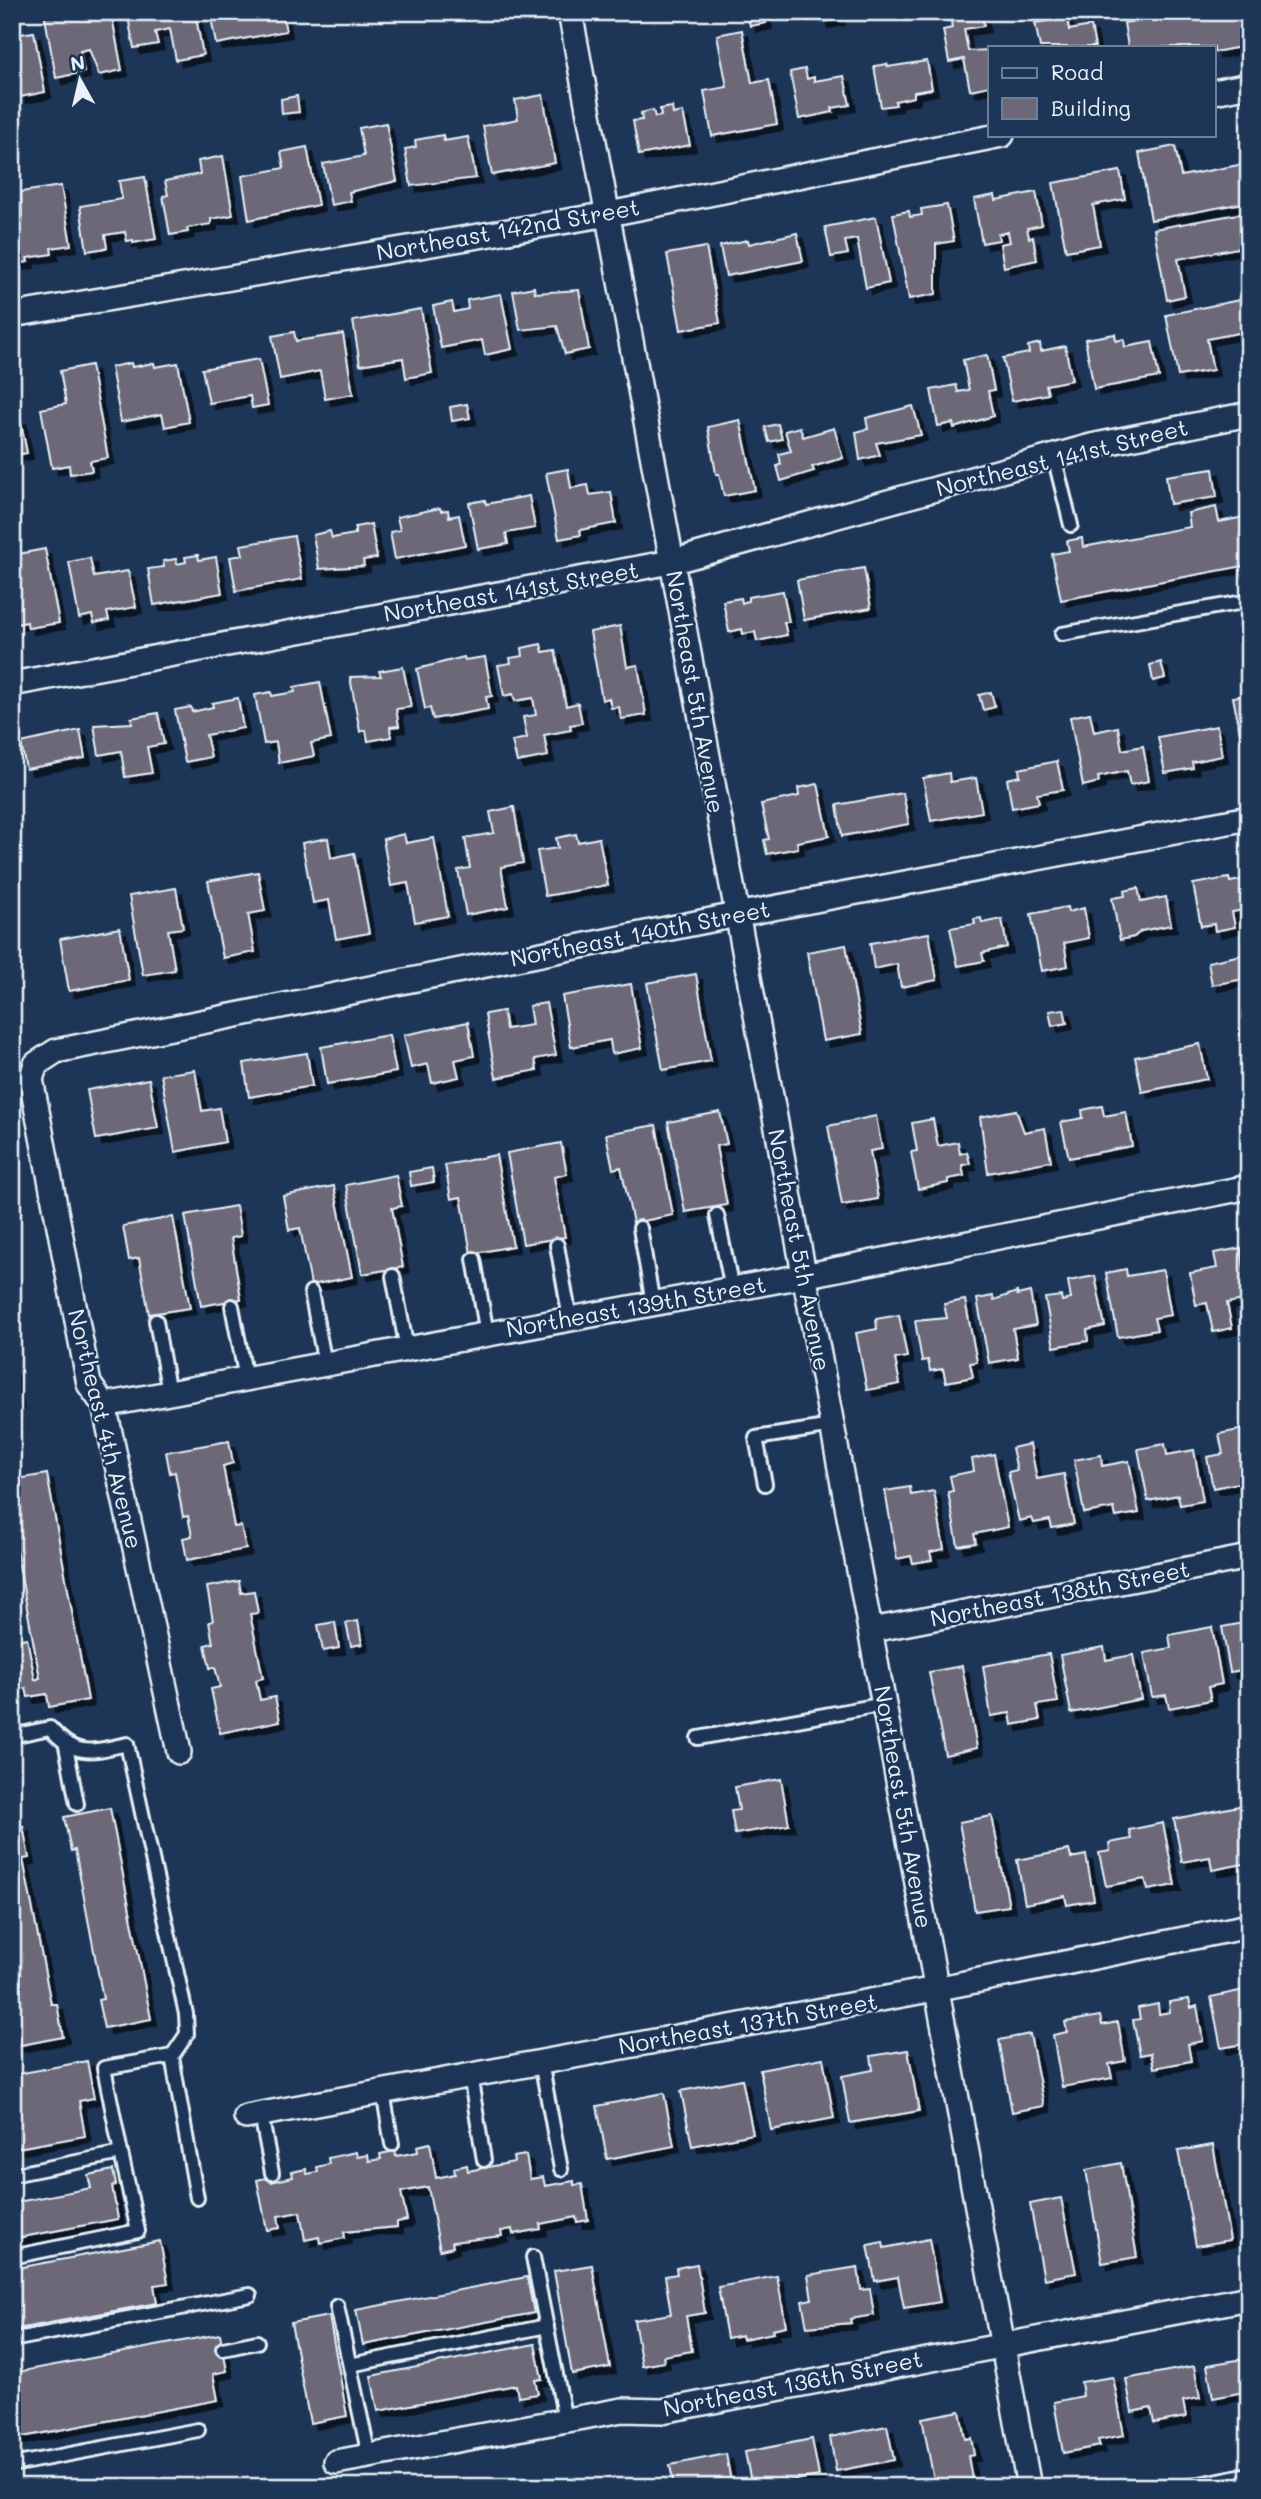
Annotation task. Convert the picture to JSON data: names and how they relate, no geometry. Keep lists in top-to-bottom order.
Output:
{
  "streets": {
    "street": [
      "Northeast 142nd Street",
      "Northeast 141st Street",
      "Northeast 5th Avenue",
      "Northeast 140th Street",
      "Northeast 139th Street",
      "Northeast 4th Avenue",
      "Northeast 138th Street",
      "Northeast 137th Street",
      "Northeast 136th Street"
    ]
  },
  "crossings": [
    ["Northeast 142nd Street", "Northeast 5th Avenue"],
    ["Northeast 141st Street", "Northeast 5th Avenue"],
    ["Northeast 5th Avenue", "Northeast 140th Street"],
    ["Northeast 5th Avenue", "Northeast 139th Street"],
    ["Northeast 5th Avenue", "Northeast 138th Street"],
    ["Northeast 5th Avenue", "Northeast 137th Street"],
    ["Northeast 5th Avenue", "Northeast 136th Street"],
    ["Northeast 140th Street", "Northeast 4th Avenue"],
    ["Northeast 139th Street", "Northeast 4th Avenue"]
  ],
  "legend": ["Road", "Building"],
  "north": "top"
}
